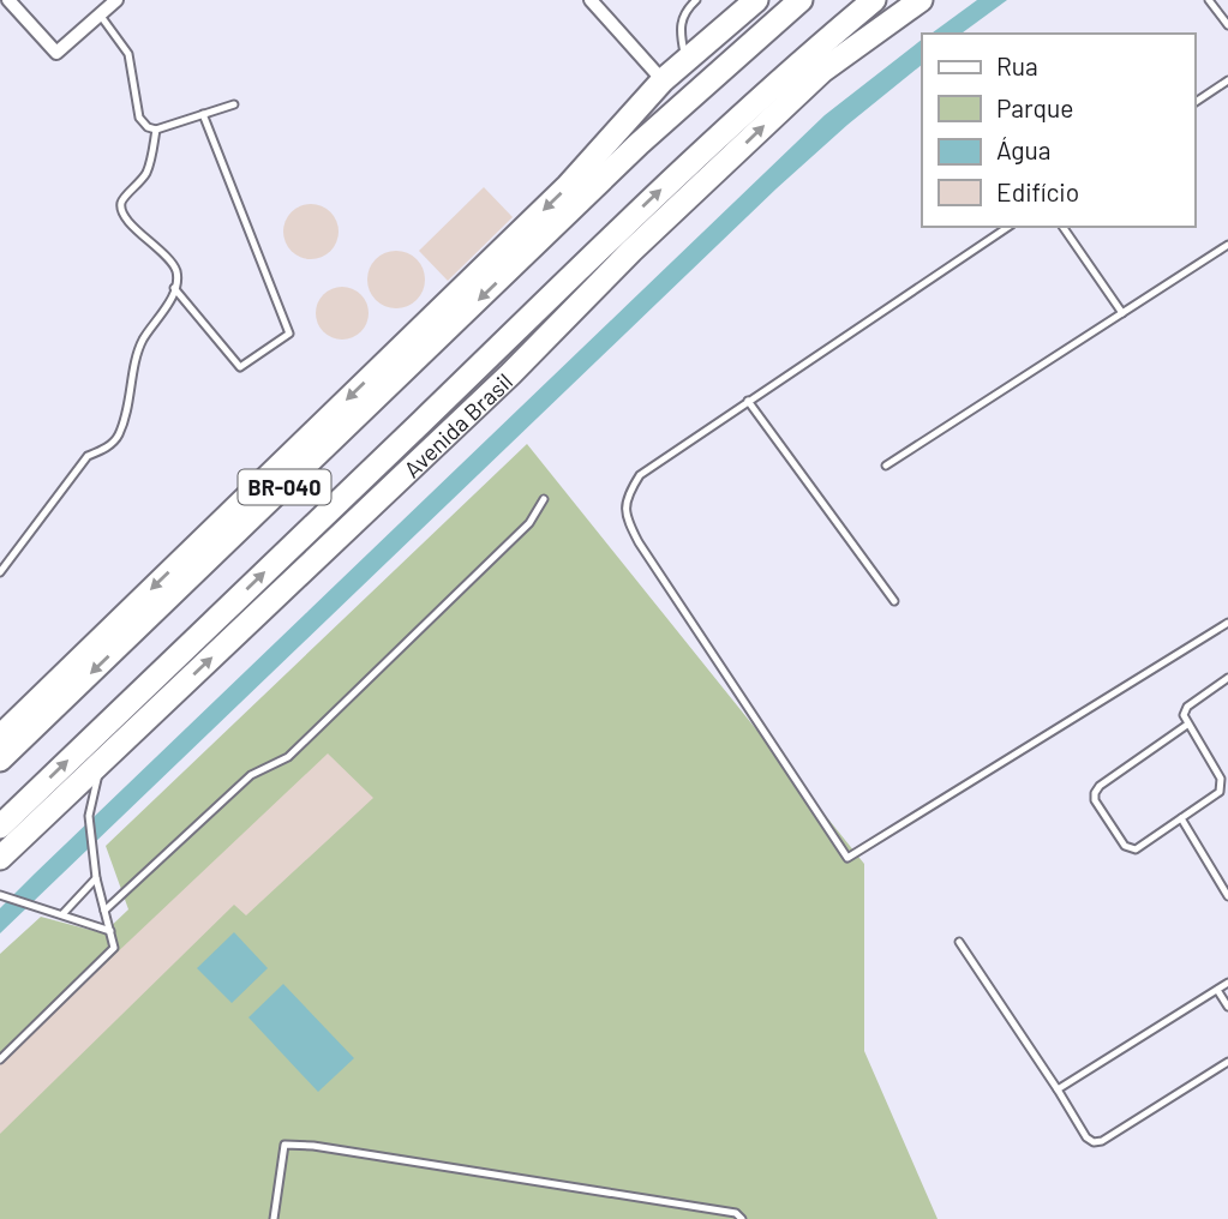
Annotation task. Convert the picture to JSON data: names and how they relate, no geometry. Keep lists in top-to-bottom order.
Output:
{
  "streets": {
    "highway": ["Avenida Brasil", "BR-040"]
  },
  "legend": [
    "Rua",
    "Parque",
    "Água",
    "Edifício"
  ]
}
